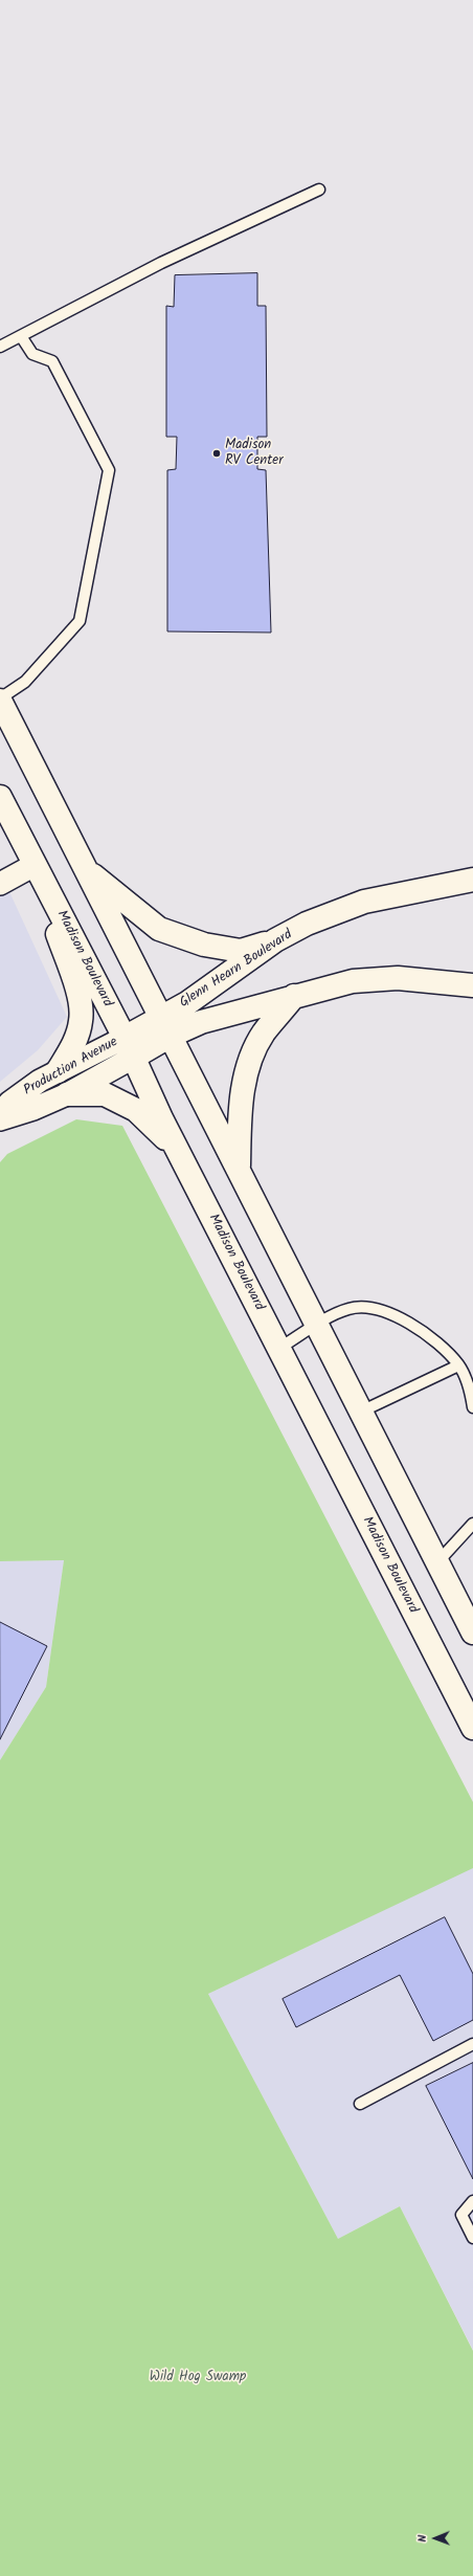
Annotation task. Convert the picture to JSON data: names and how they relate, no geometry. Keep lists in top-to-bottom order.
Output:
{
  "streets": {
    "main road": ["Madison Boulevard", "Glenn Hearn Boulevard"],
    "street": ["Production Avenue"]
  },
  "crossings": [
    ["Madison Boulevard", "Glenn Hearn Boulevard"],
    ["Madison Boulevard", "Production Avenue"],
    ["Glenn Hearn Boulevard", "Production Avenue"]
  ],
  "parks": ["Wild Hog Swamp"],
  "places": ["Madison RV Center"],
  "north": "left"
}
